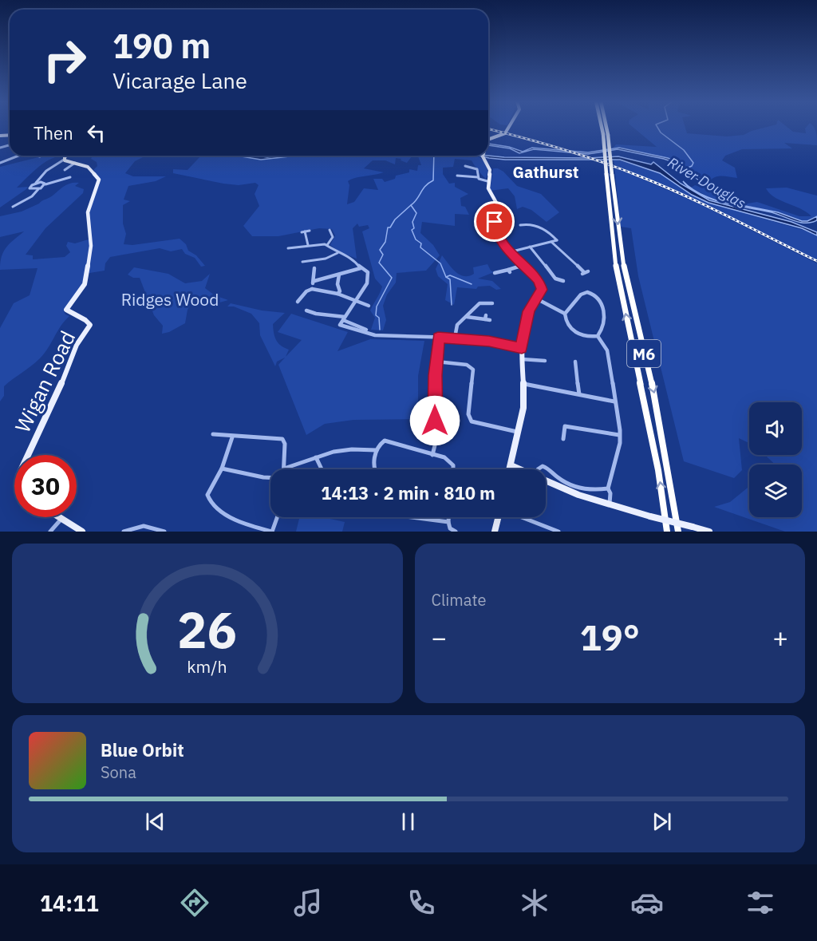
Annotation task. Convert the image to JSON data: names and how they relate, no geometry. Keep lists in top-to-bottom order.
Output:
{
  "streets": {
    "highway": ["M6"],
    "main road": ["Wigan Road"]
  },
  "districts": ["Gathurst"],
  "water": ["River Douglas"],
  "parks": ["Ridges Wood"],
  "page": {
    "turn": ["190 m", "Vicarage Lane"],
    "then": "Then",
    "limit": "30",
    "trip": "14:13 · 2 min · 810 m",
    "tile": "Climate",
    "heat": ["−", "19°", "+"],
    "song": ["Blue Orbit", "Sona"],
    "tabs": "14:11",
    "gauge": ["26", "km/h"]
  }
}
